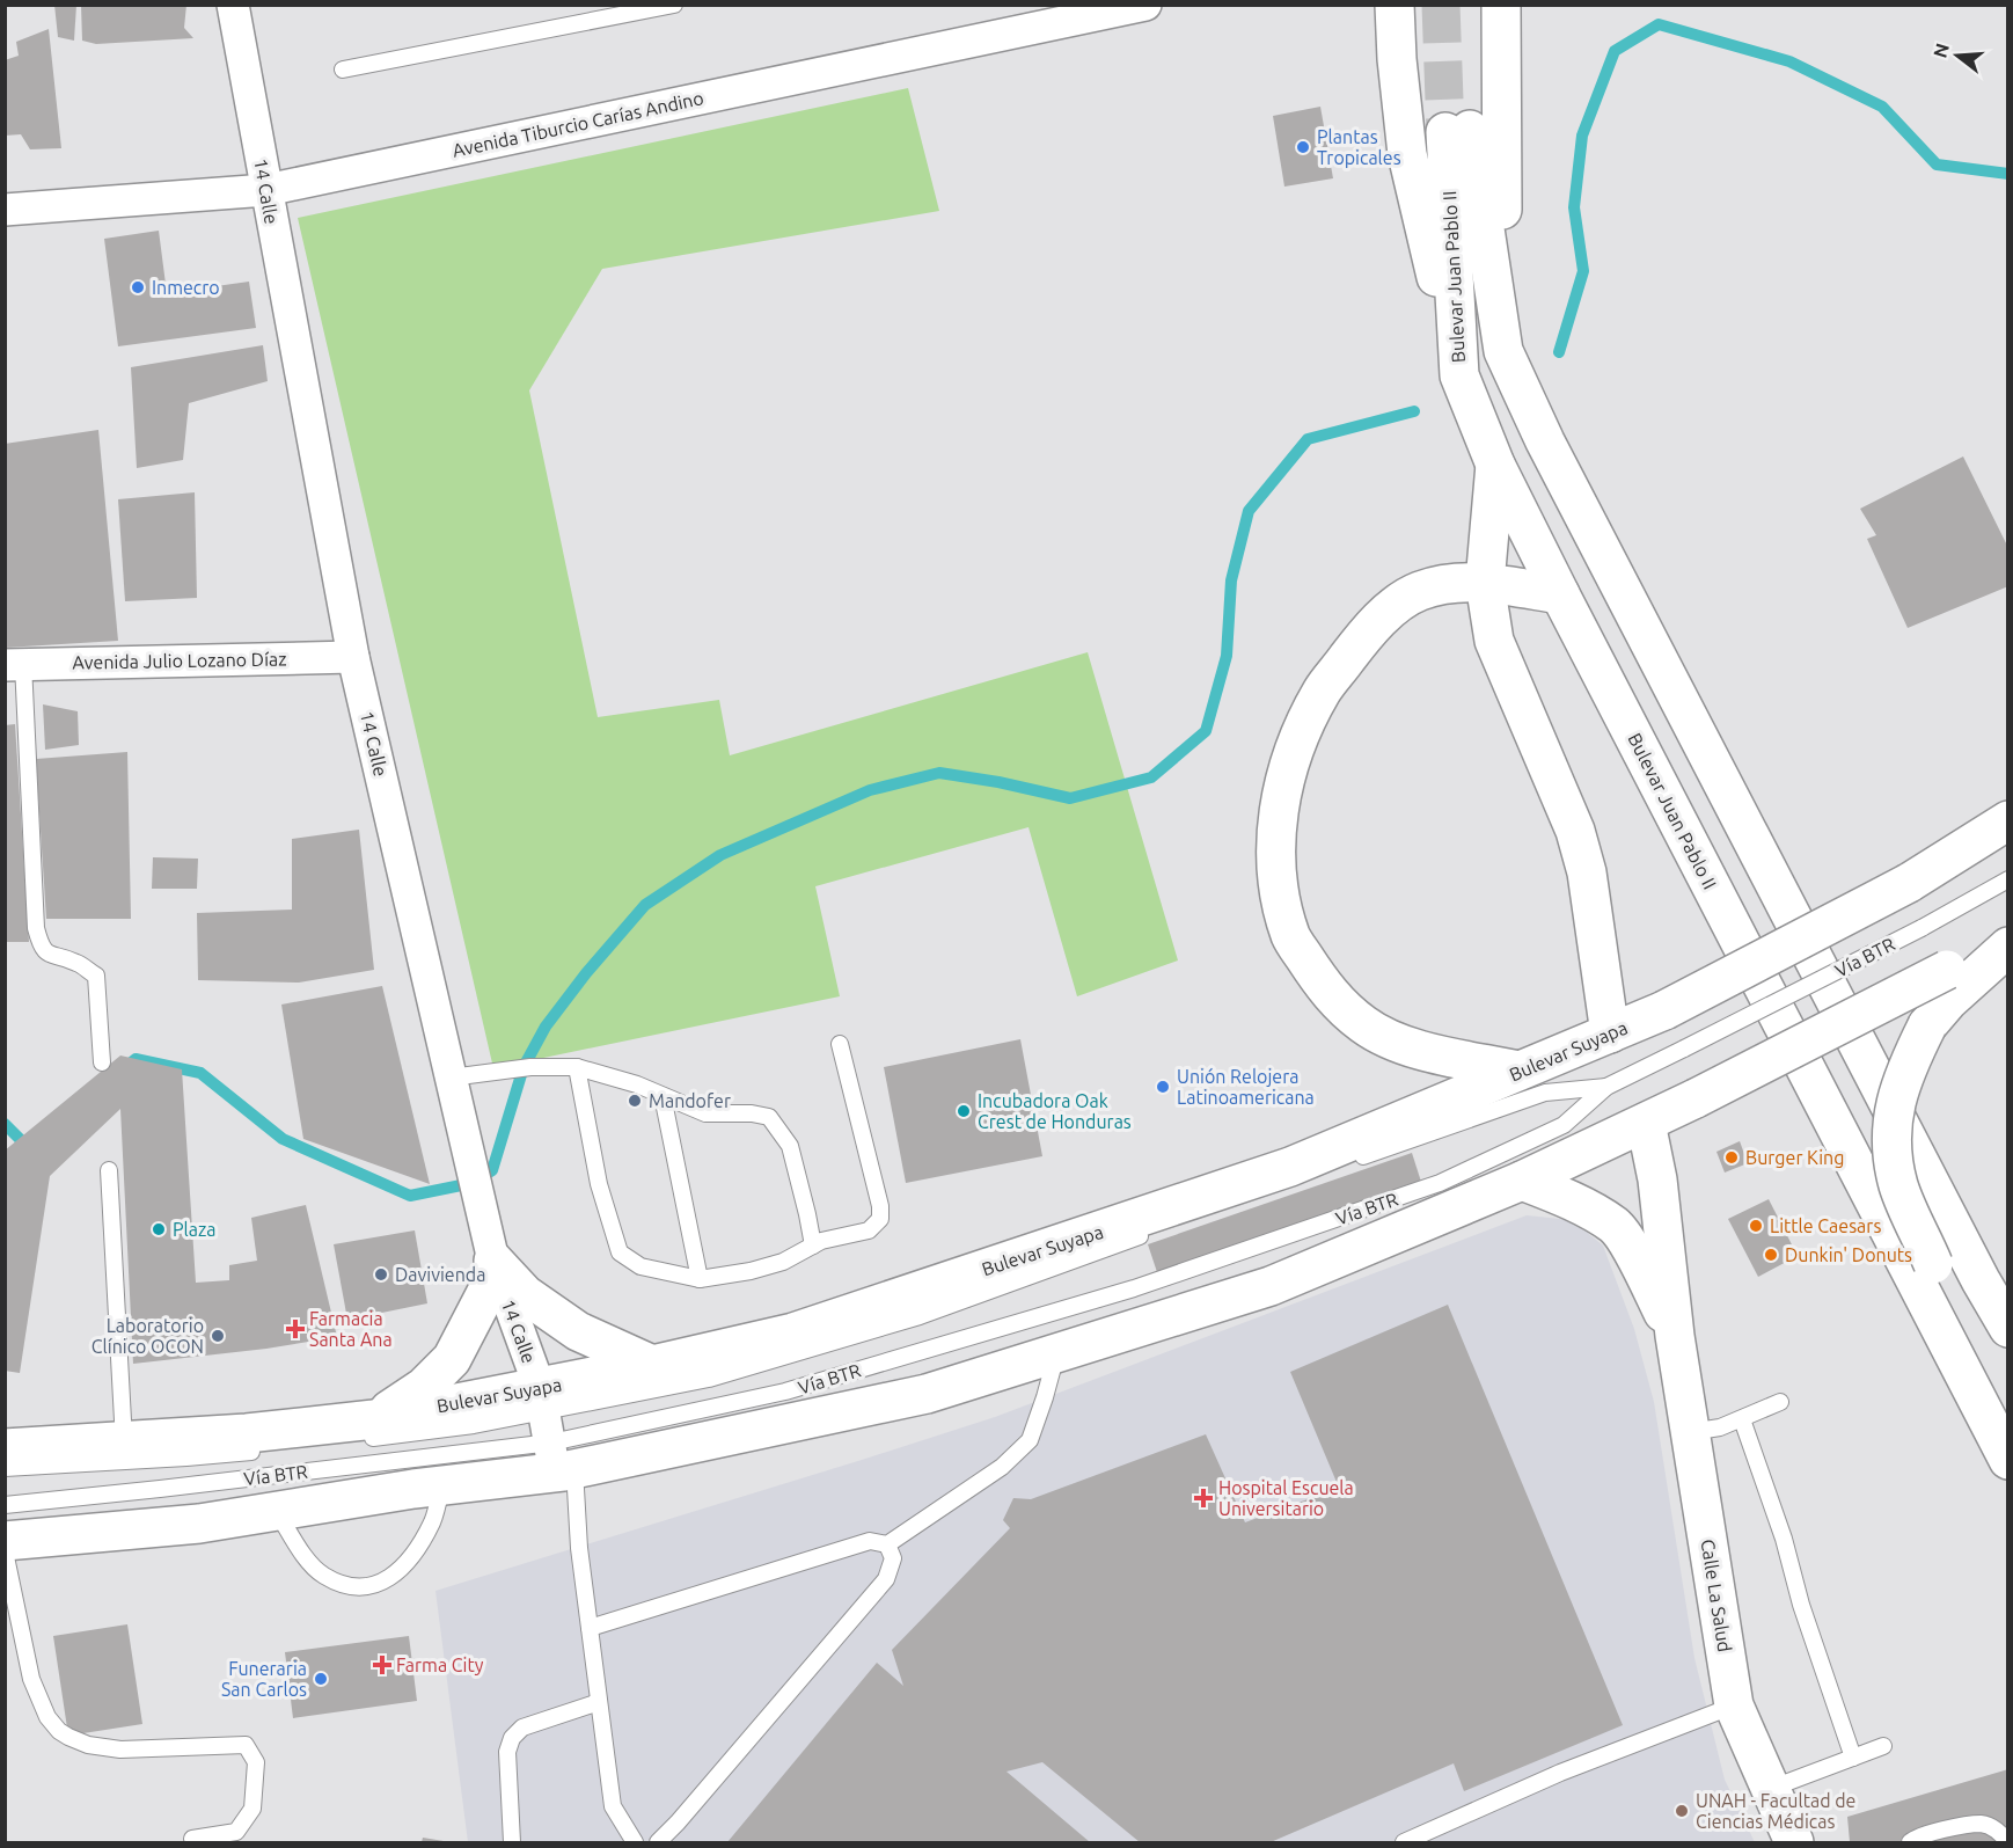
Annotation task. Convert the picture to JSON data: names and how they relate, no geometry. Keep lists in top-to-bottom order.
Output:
{
  "streets": {
    "main road": ["Bulevar Juan Pablo II", "Bulevar Suyapa", "Calle La Salud"],
    "street": ["Avenida Tiburcio Carías Andino", "14 Calle", "Avenida Julio Lozano Díaz"],
    "lane": ["Vía BTR"]
  },
  "crossings": [
    ["Avenida Tiburcio Carías Andino", "14 Calle"],
    ["14 Calle", "Avenida Julio Lozano Díaz"],
    ["14 Calle", "Vía BTR"],
    ["14 Calle", "Bulevar Suyapa"],
    ["Vía BTR", "Bulevar Suyapa"],
    ["Bulevar Suyapa", "Calle La Salud"]
  ],
  "places": {
    "other": [
      "Plantas Tropicales",
      "Inmecro",
      "Unión Relojera Latinoamericana",
      "Mandofer",
      "Incubadora Oak Crest de Honduras",
      "Burger King",
      "Little Caesars",
      "Plaza",
      "Dunkin' Donuts",
      "Davivienda",
      "Laboratorio Clínico OCON",
      "Funeraria San Carlos",
      "UNAH - Facultad de Ciencias Médicas"
    ],
    "health": ["Farmacia Santa Ana", "Hospital Escuela Universitario", "Farma City"]
  },
  "north": "left"
}
